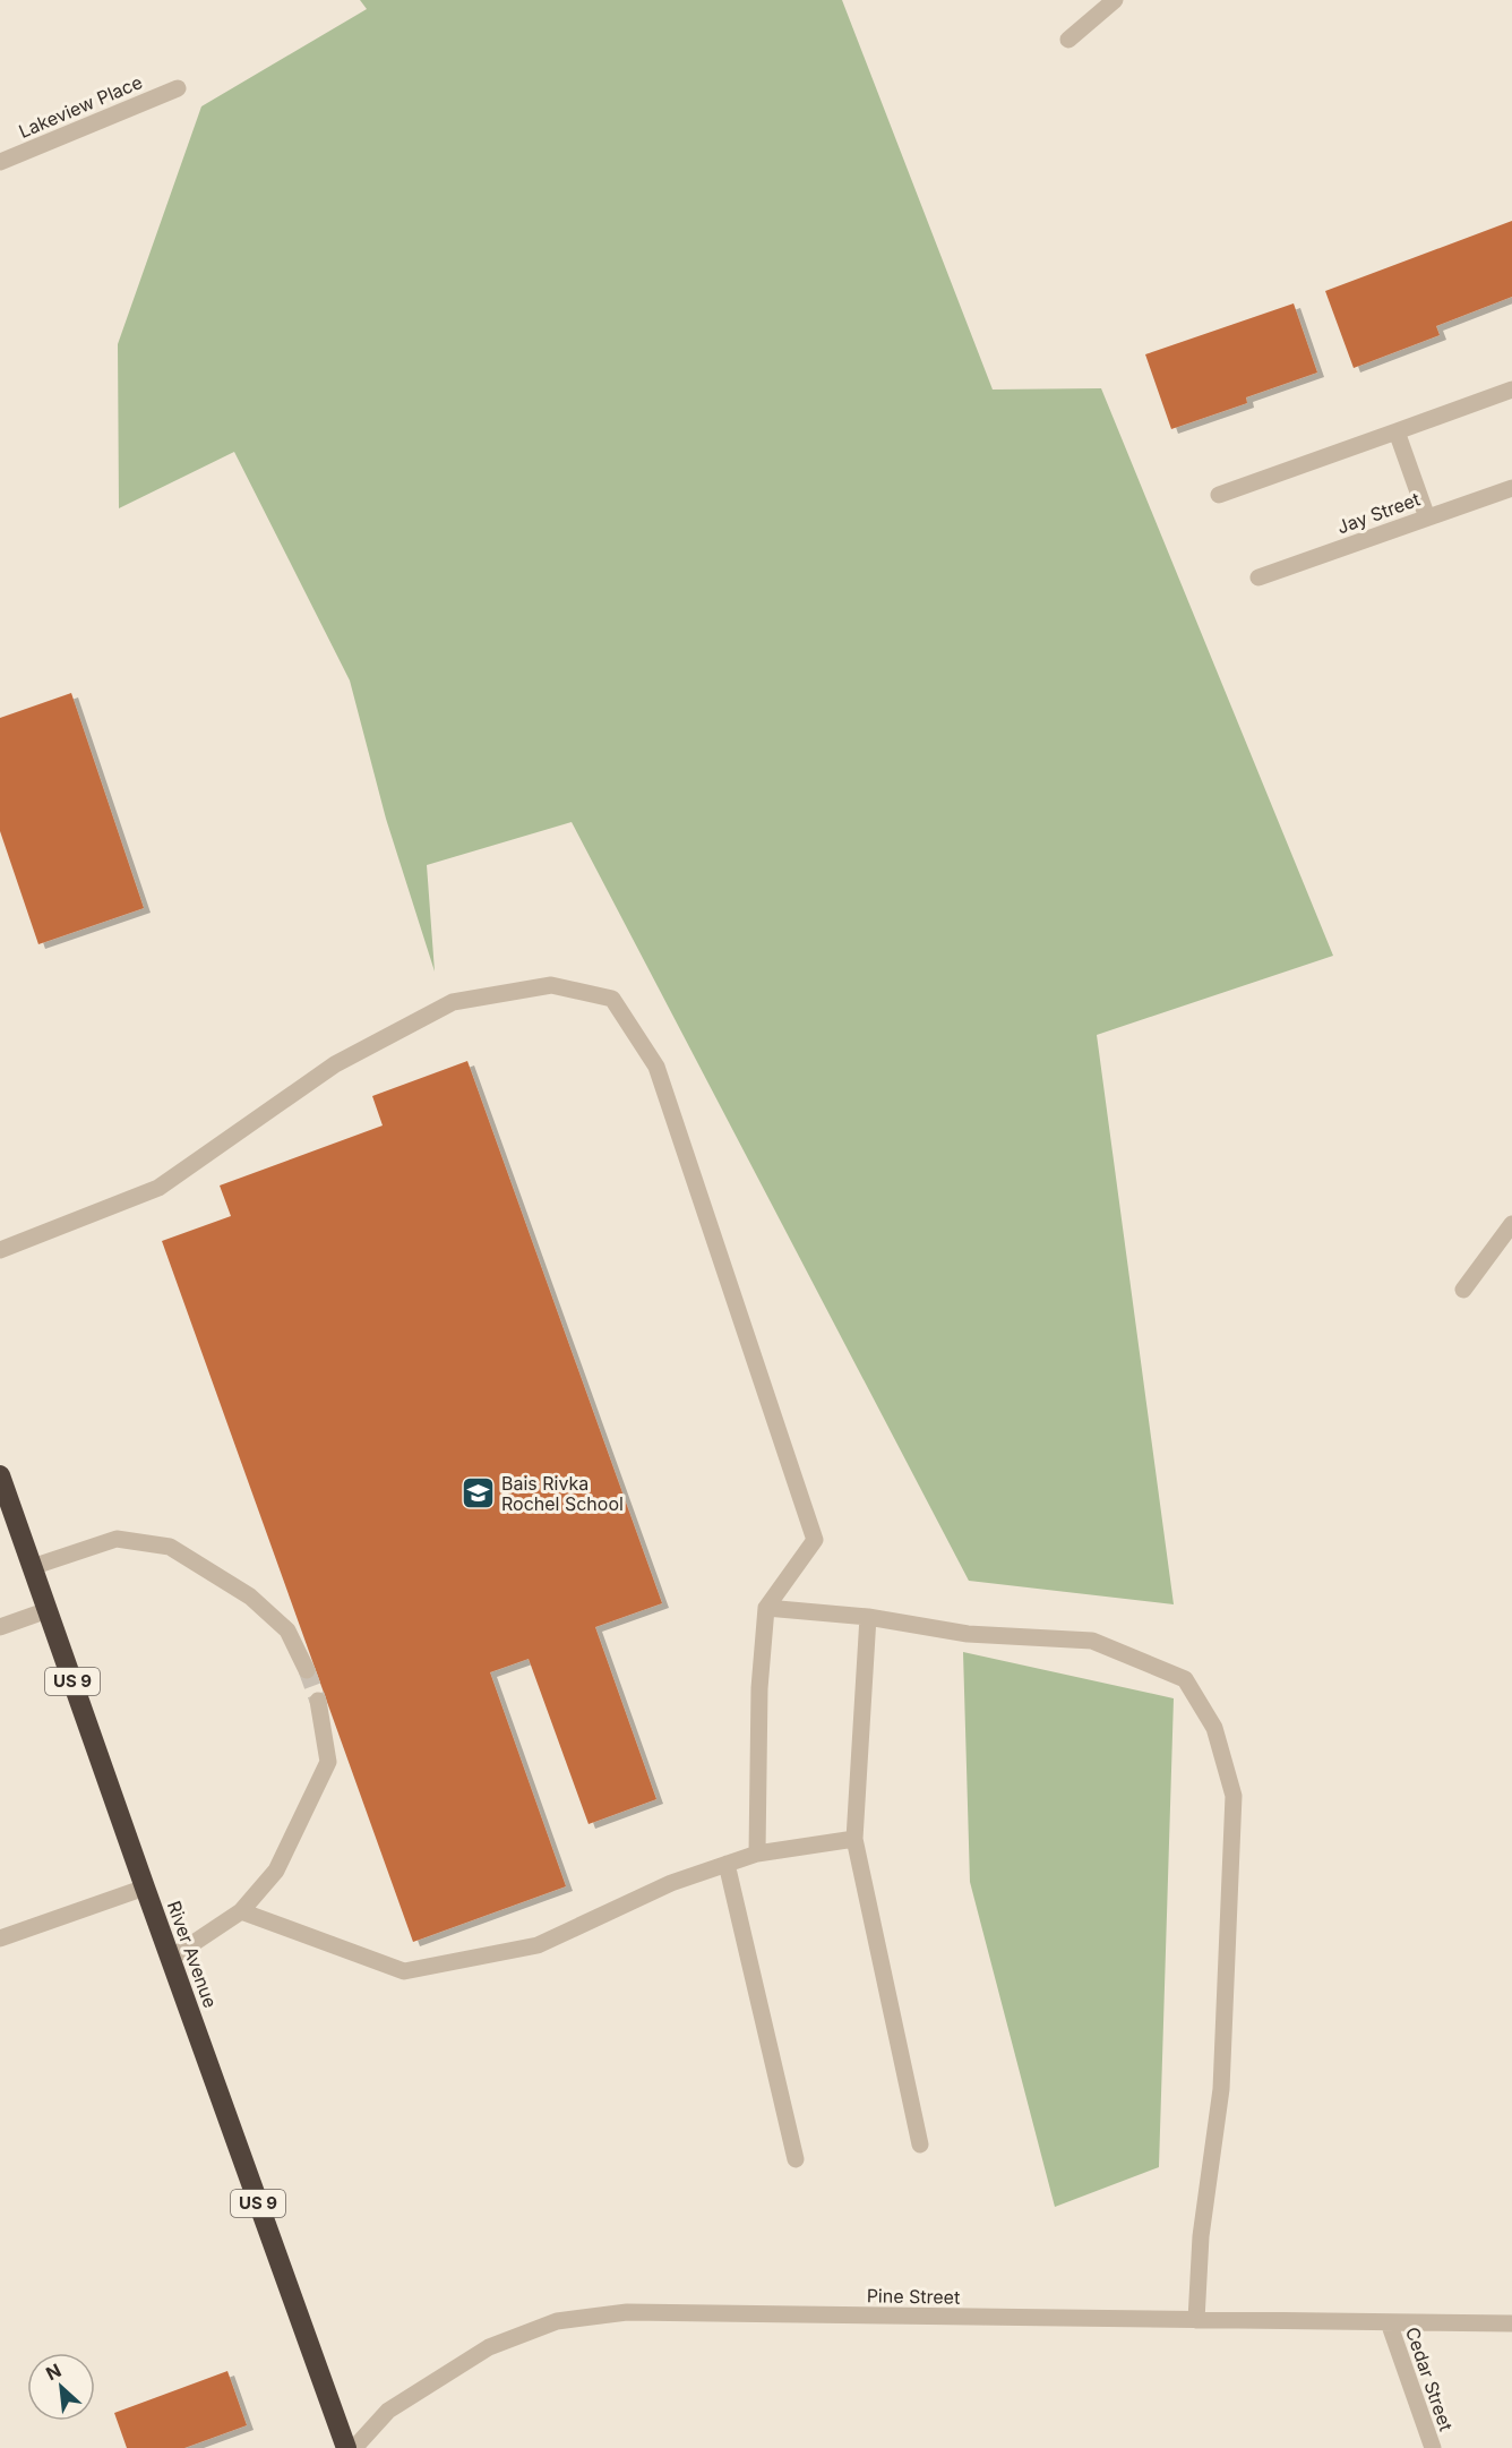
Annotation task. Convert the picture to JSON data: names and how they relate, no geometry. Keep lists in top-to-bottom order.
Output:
{
  "streets": {
    "highway": ["US 9", "River Avenue"],
    "street": [
      "Lakeview Place",
      "Jay Street",
      "Pine Street",
      "Cedar Street"
    ]
  },
  "crossings": [
    ["Pine Street", "Cedar Street"]
  ],
  "places": {
    "school or university": ["Bais Rivka Rochel School"]
  },
  "north": "top left"
}
